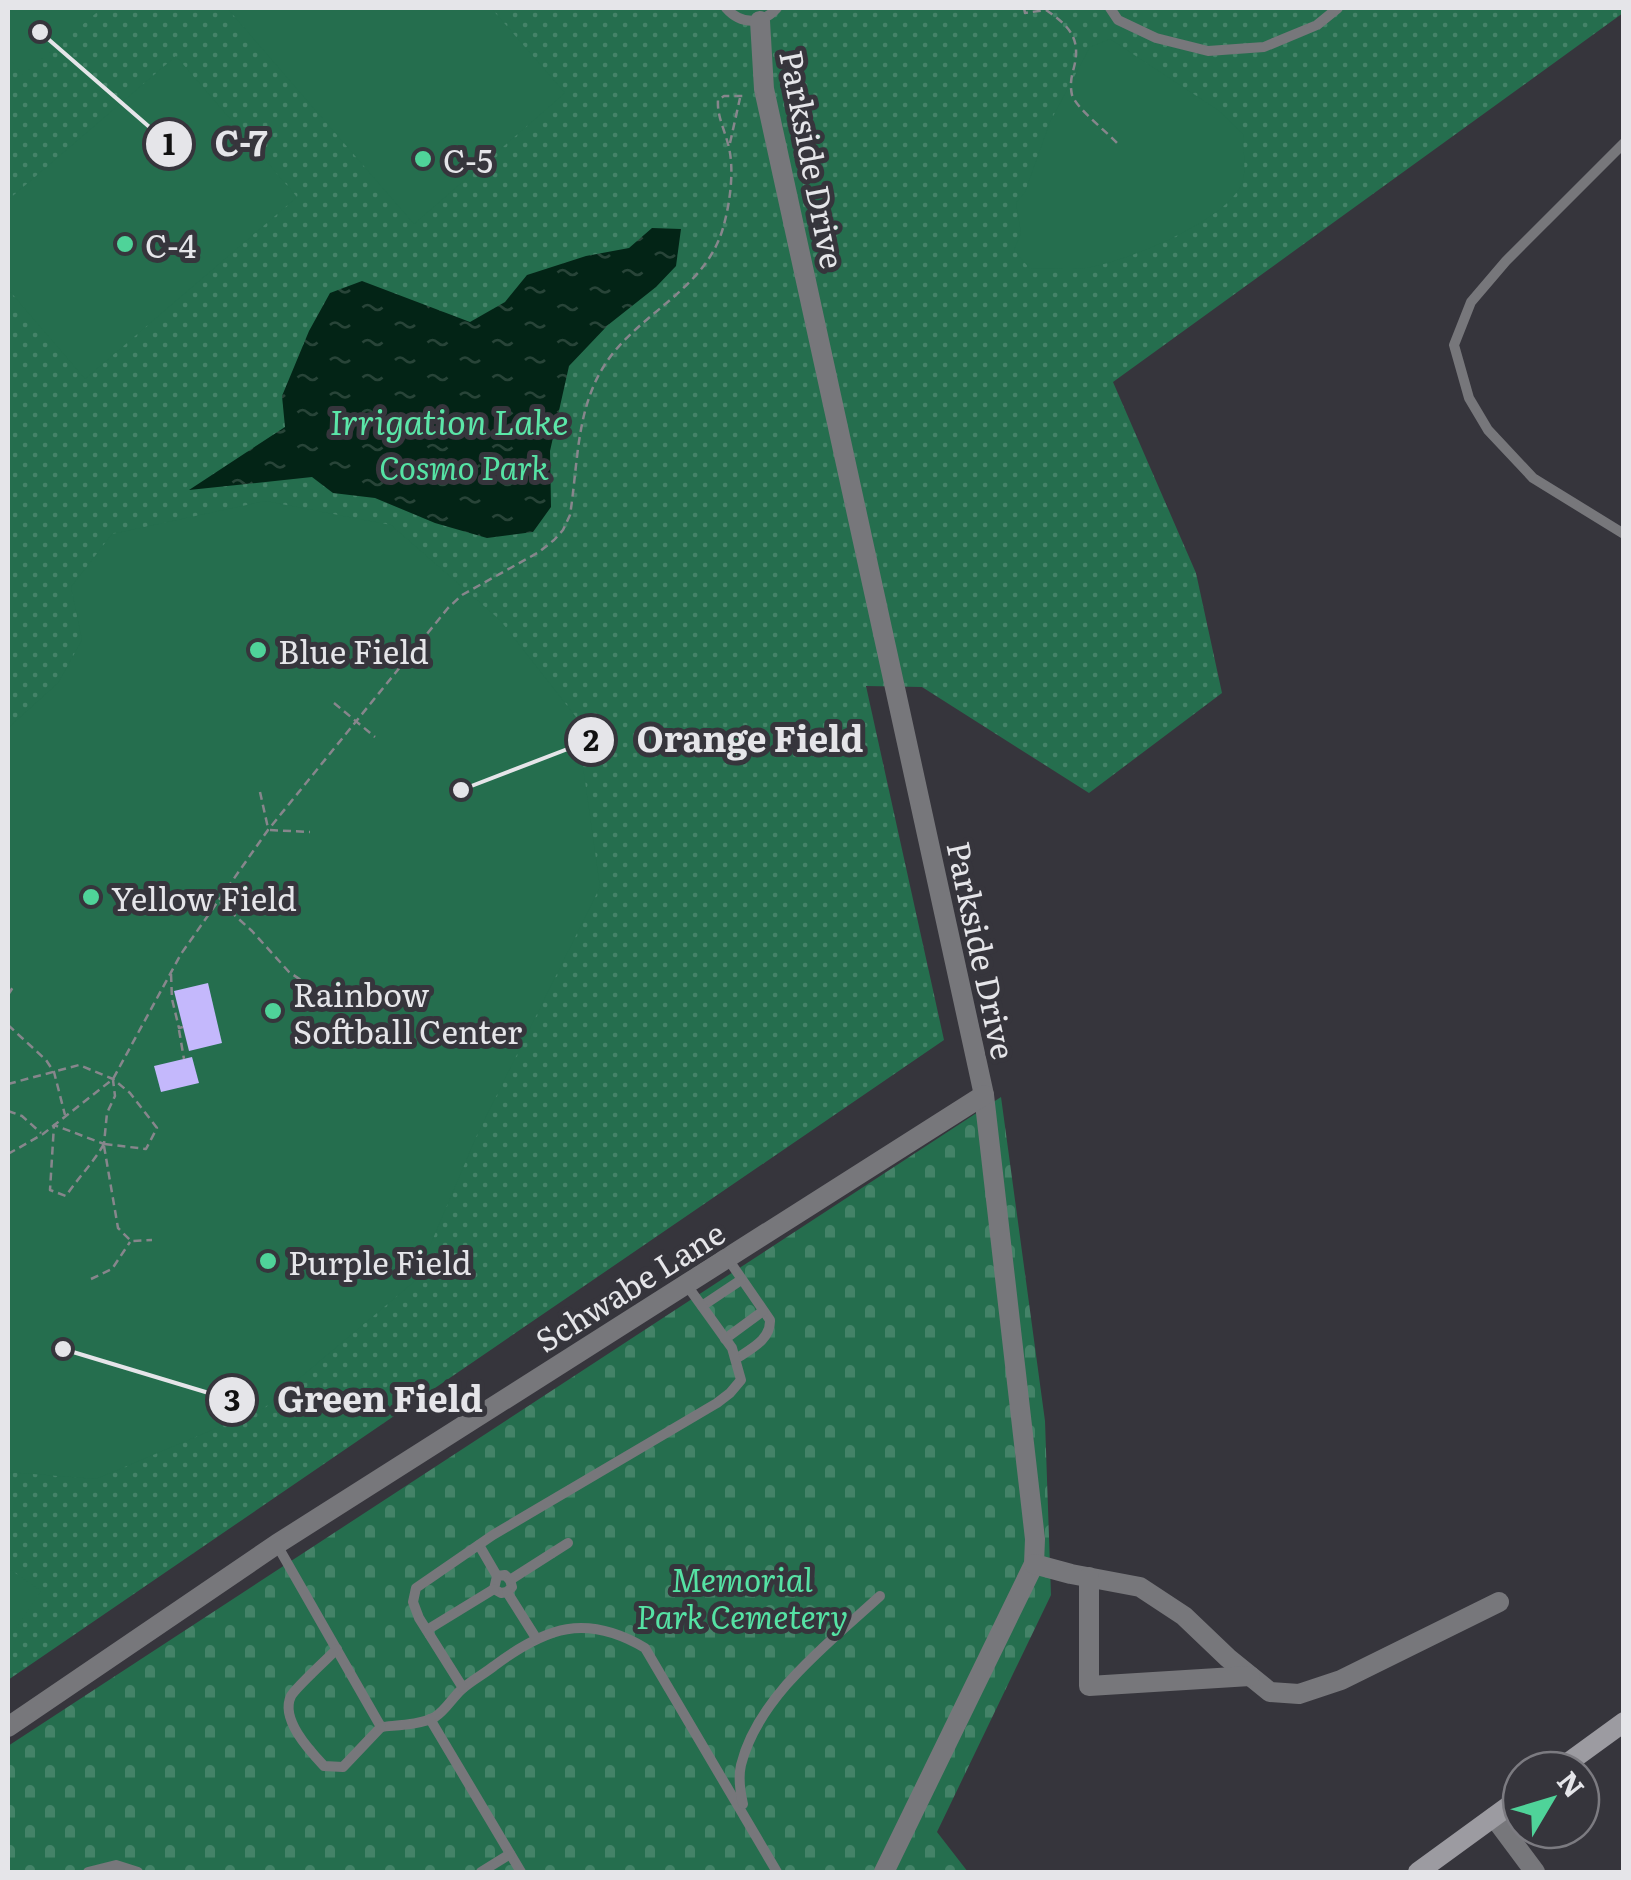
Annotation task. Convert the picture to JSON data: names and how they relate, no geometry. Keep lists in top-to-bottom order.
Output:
{
  "streets": {
    "street": ["Parkside Drive", "Schwabe Lane"]
  },
  "crossings": [
    ["Parkside Drive", "Schwabe Lane"]
  ],
  "water": ["Irrigation Lake"],
  "parks": ["Cosmo Park", "Memorial Park Cemetery"],
  "places": [
    "C-7",
    "C-5",
    "C-4",
    "Blue Field",
    "Orange Field",
    "Yellow Field",
    "Rainbow Softball Center",
    "Purple Field",
    "Green Field"
  ],
  "north": "top right"
}
